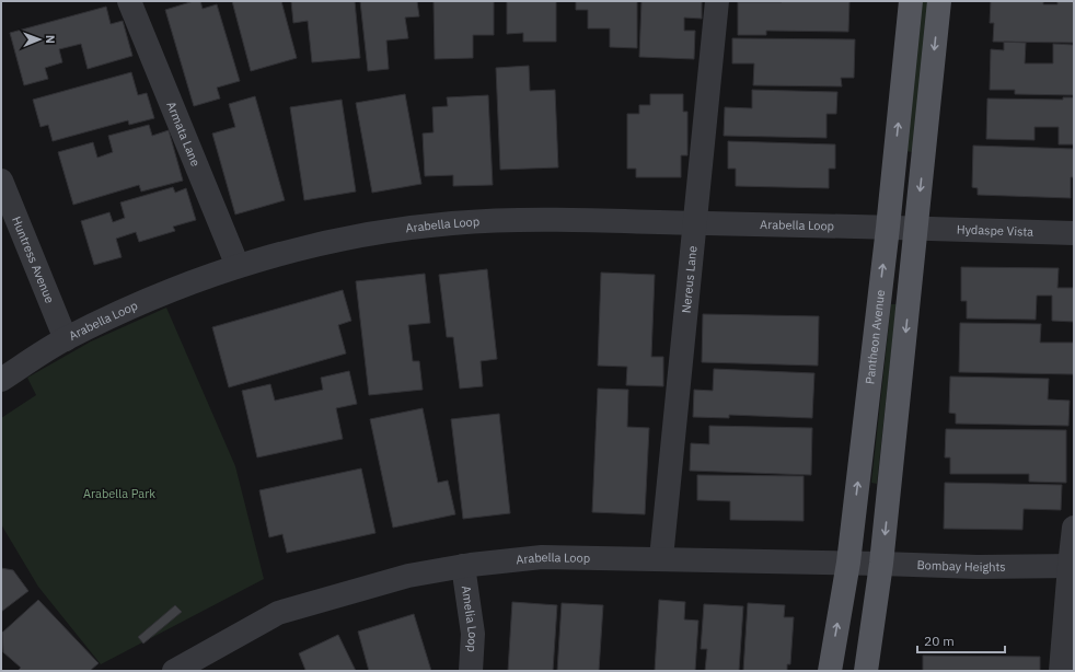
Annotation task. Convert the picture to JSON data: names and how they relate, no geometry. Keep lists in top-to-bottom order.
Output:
{
  "streets": {
    "main road": ["Pantheon Avenue"],
    "street": [
      "Armata Lane",
      "Arabella Loop",
      "Hydaspe Vista",
      "Huntress Avenue",
      "Nereus Lane",
      "Bombay Heights",
      "Amelia Loop"
    ]
  },
  "crossings": [
    ["Armata Lane", "Arabella Loop"],
    ["Arabella Loop", "Hydaspe Vista"],
    ["Arabella Loop", "Huntress Avenue"],
    ["Arabella Loop", "Nereus Lane"],
    ["Arabella Loop", "Pantheon Avenue"],
    ["Arabella Loop", "Bombay Heights"],
    ["Arabella Loop", "Amelia Loop"],
    ["Pantheon Avenue", "Bombay Heights"]
  ],
  "parks": ["Arabella Park"],
  "scale_bar": "20 m",
  "north": "right"
}
